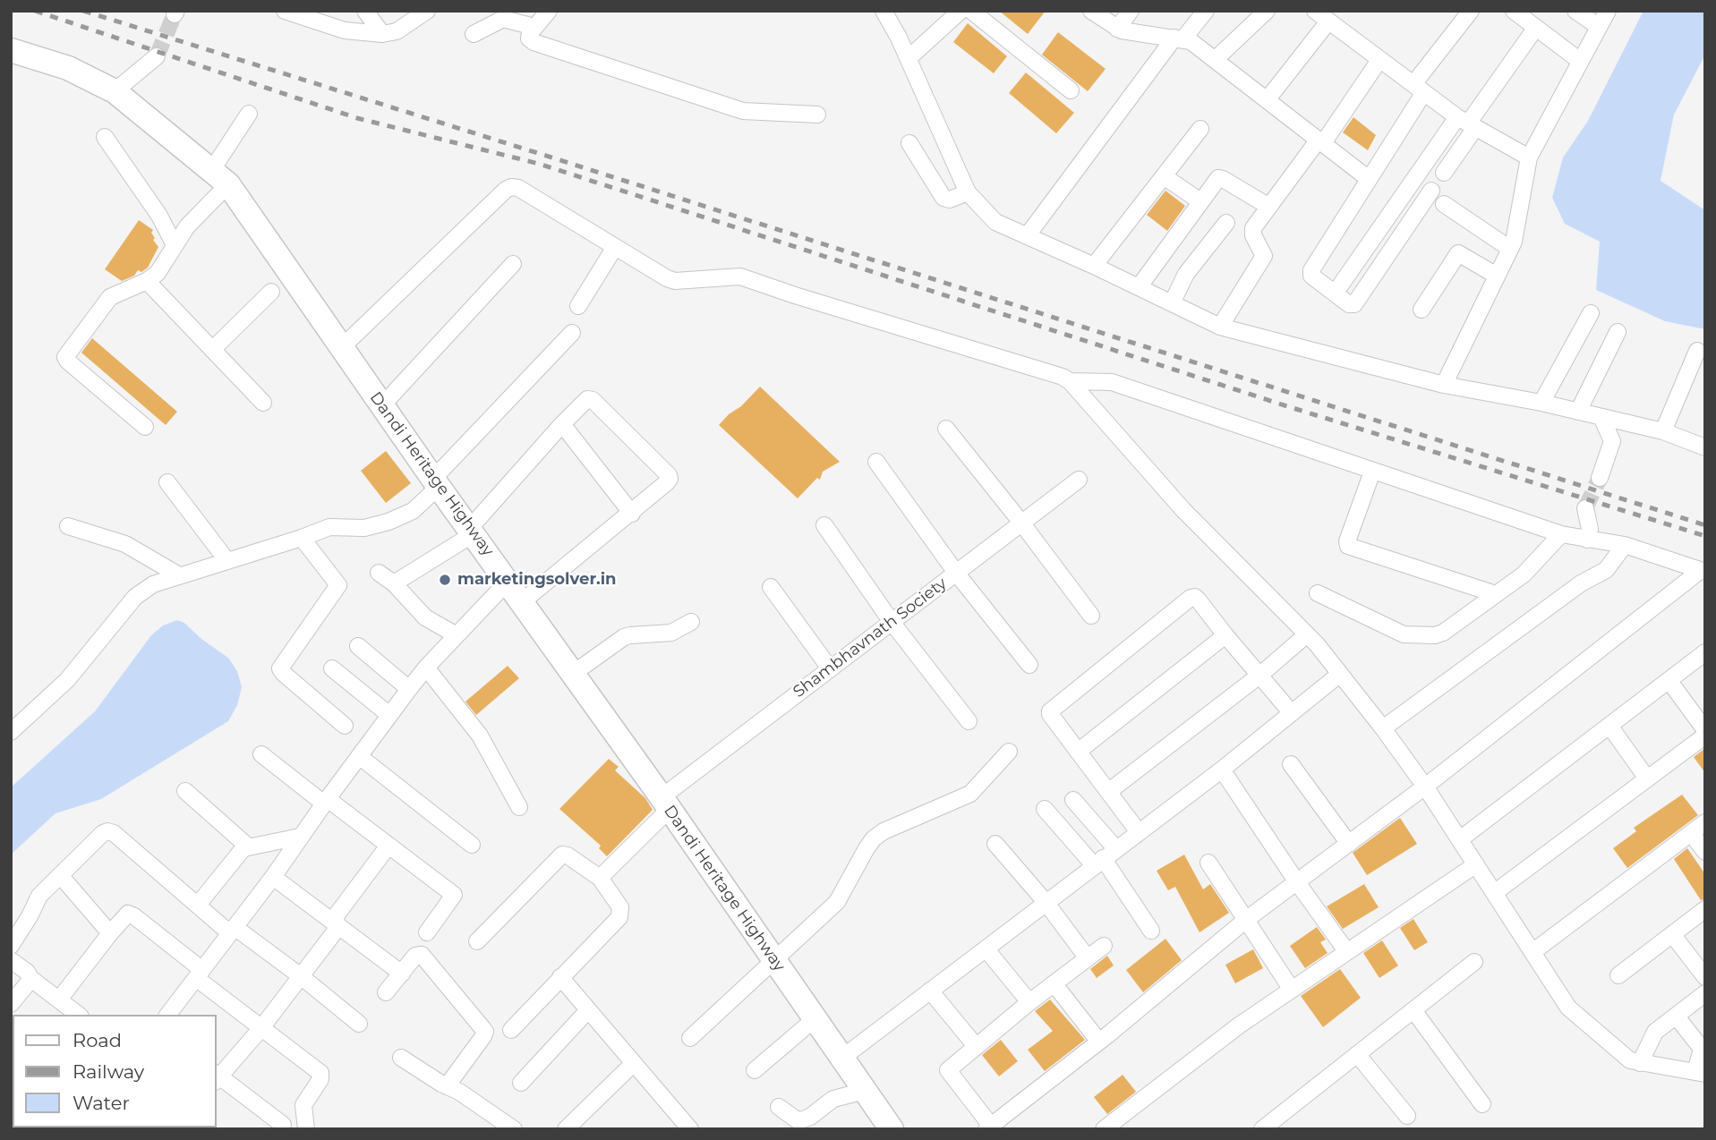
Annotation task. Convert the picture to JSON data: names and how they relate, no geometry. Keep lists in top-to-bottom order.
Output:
{
  "streets": {
    "highway": ["Dandi Heritage Highway"],
    "street": ["Shambhavnath Society"]
  },
  "crossings": [
    ["Dandi Heritage Highway", "Shambhavnath Society"]
  ],
  "places": ["marketingsolver.in"],
  "legend": ["Road", "Railway", "Water"]
}
